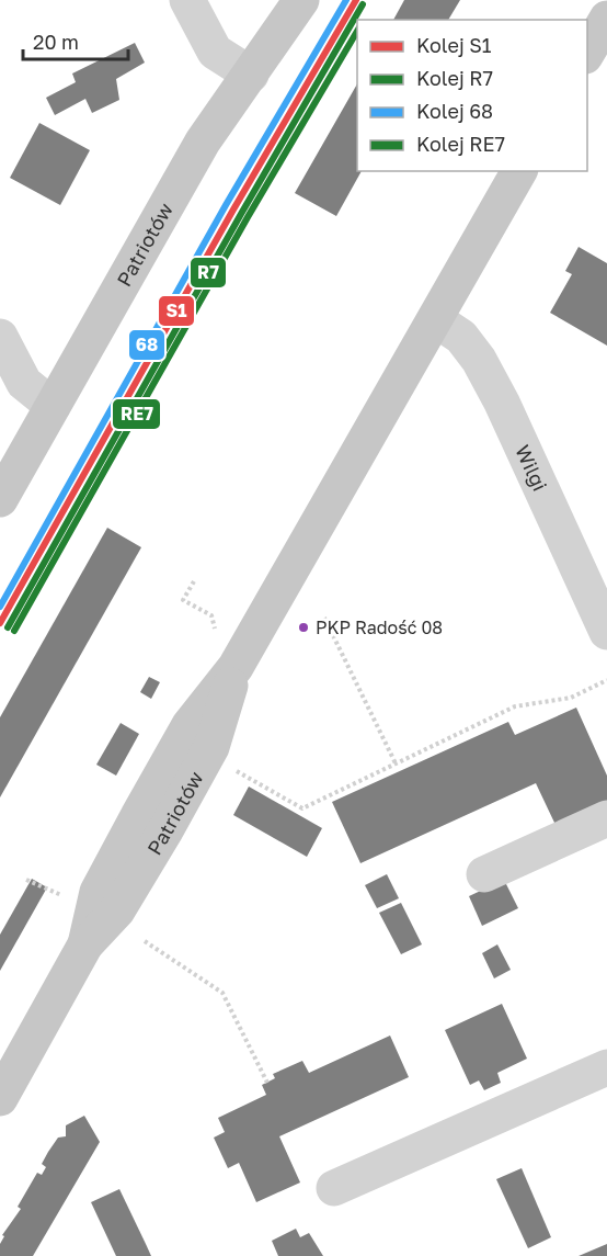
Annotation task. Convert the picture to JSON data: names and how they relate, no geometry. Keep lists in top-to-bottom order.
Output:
{
  "streets": {
    "main road": ["Patriotów"],
    "street": ["Wilgi"]
  },
  "crossings": [
    ["Patriotów", "Wilgi"]
  ],
  "places": ["PKP Radość 08"],
  "lines": [
    "rail line S1",
    "rail line 68",
    "rail line R7",
    "rail line RE7"
  ],
  "legend": [
    "Kolej S1",
    "Kolej R7",
    "Kolej 68",
    "Kolej RE7"
  ],
  "scale_bar": "20 m"
}
